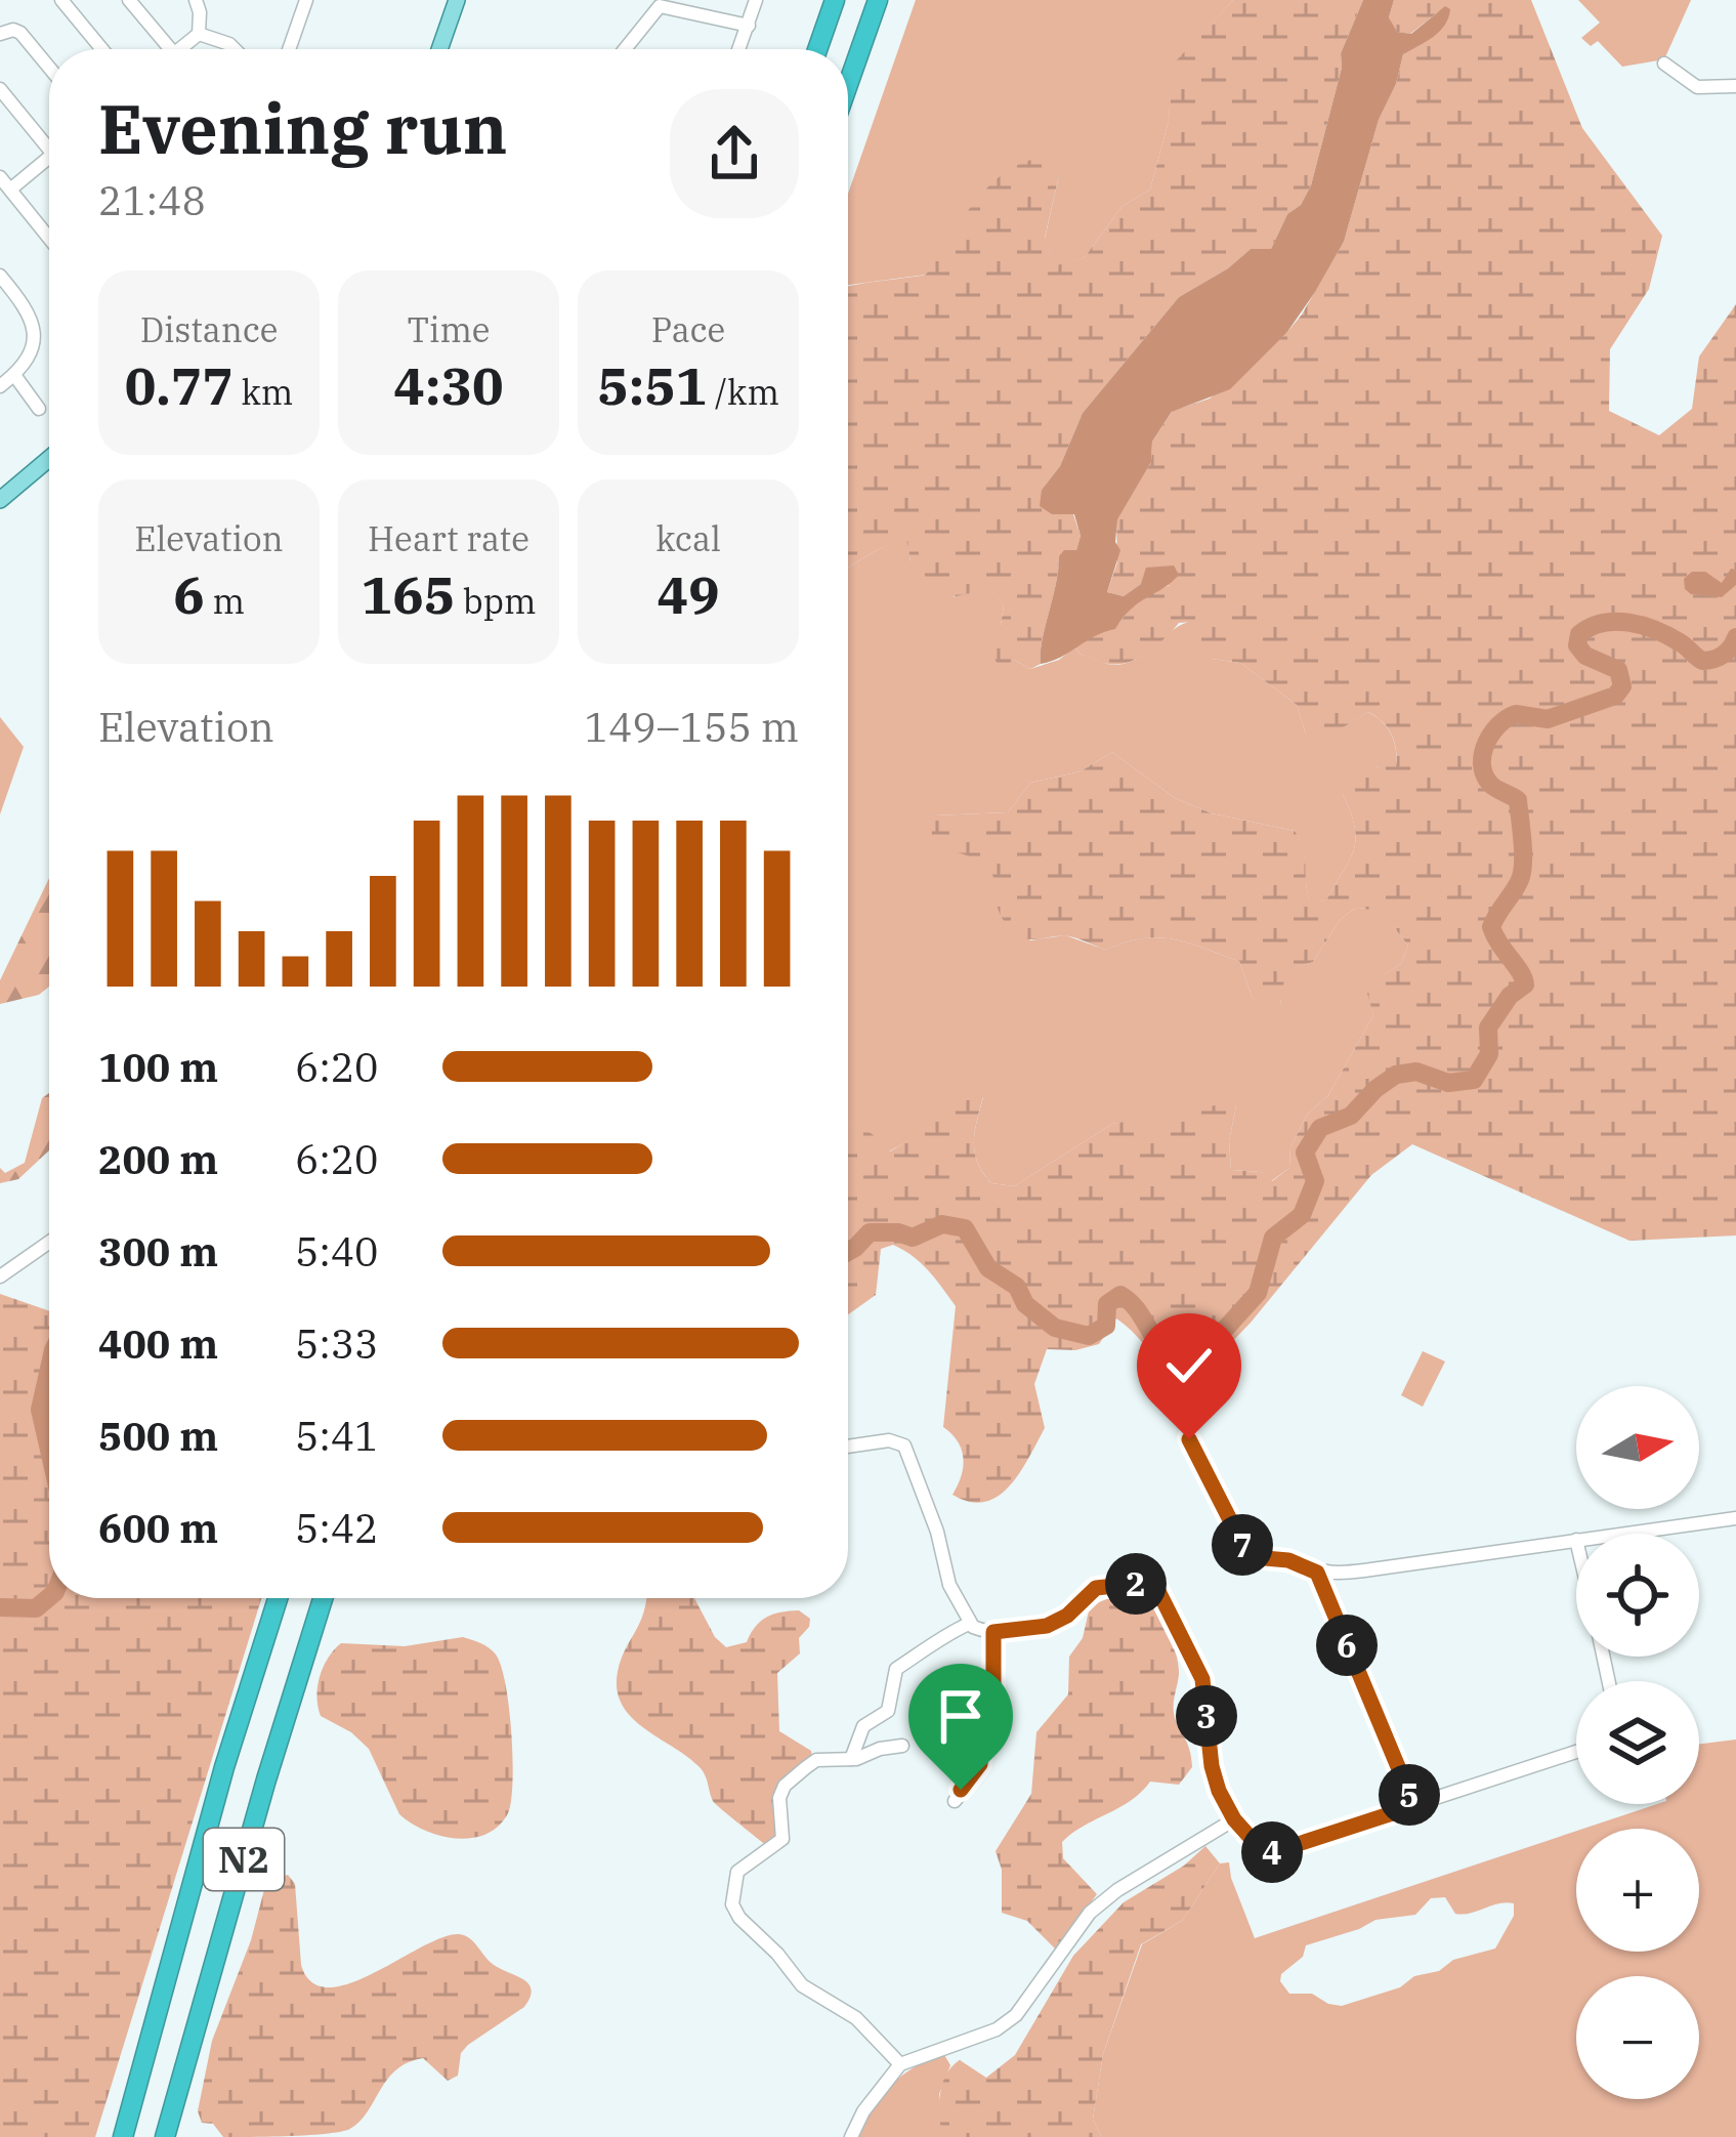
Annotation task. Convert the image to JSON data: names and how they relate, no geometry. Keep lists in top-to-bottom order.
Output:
{
  "streets": {
    "highway": ["N2"]
  },
  "north": "right",
  "page": {
    "heading": ["Evening run", "21:48"],
    "stats": [
      ["Distance", "0.77 km"],
      ["Time", "4:30"],
      ["Pace", "5:51 /km"],
      ["Elevation", "6 m"],
      ["Heart rate", "165 bpm"],
      ["kcal", "49"]
    ],
    "chart": ["Elevation", "149–155 m"],
    "list": [
      {
        "name": "100 m",
        "note": "6:20"
      },
      {
        "name": "200 m",
        "note": "6:20"
      },
      {
        "name": "300 m",
        "note": "5:40"
      },
      {
        "name": "400 m",
        "note": "5:33"
      },
      {
        "name": "500 m",
        "note": "5:41"
      },
      {
        "name": "600 m",
        "note": "5:42"
      }
    ],
    "map_buttons": ["+", "−"],
    "pins": [
      "7",
      "2",
      "6",
      "3",
      "5",
      "4"
    ]
  }
}
